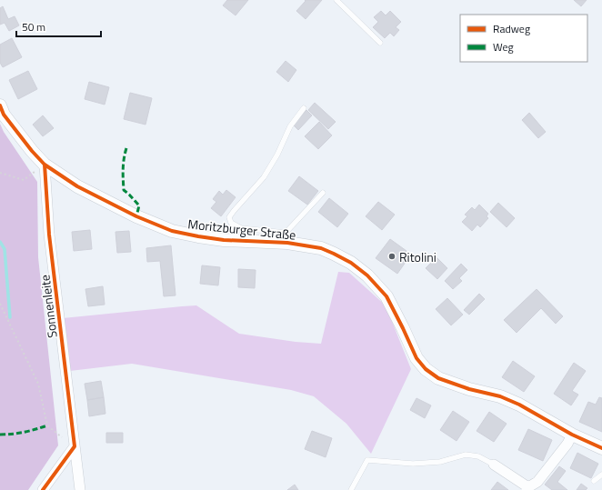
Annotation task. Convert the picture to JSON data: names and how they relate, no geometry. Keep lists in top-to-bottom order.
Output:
{
  "streets": {
    "street": ["Moritzburger Straße", "Sonnenleite"]
  },
  "crossings": [
    ["Moritzburger Straße", "Sonnenleite"]
  ],
  "places": ["Ritolini"],
  "legend": ["Radweg", "Weg"],
  "scale_bar": "50 m"
}
